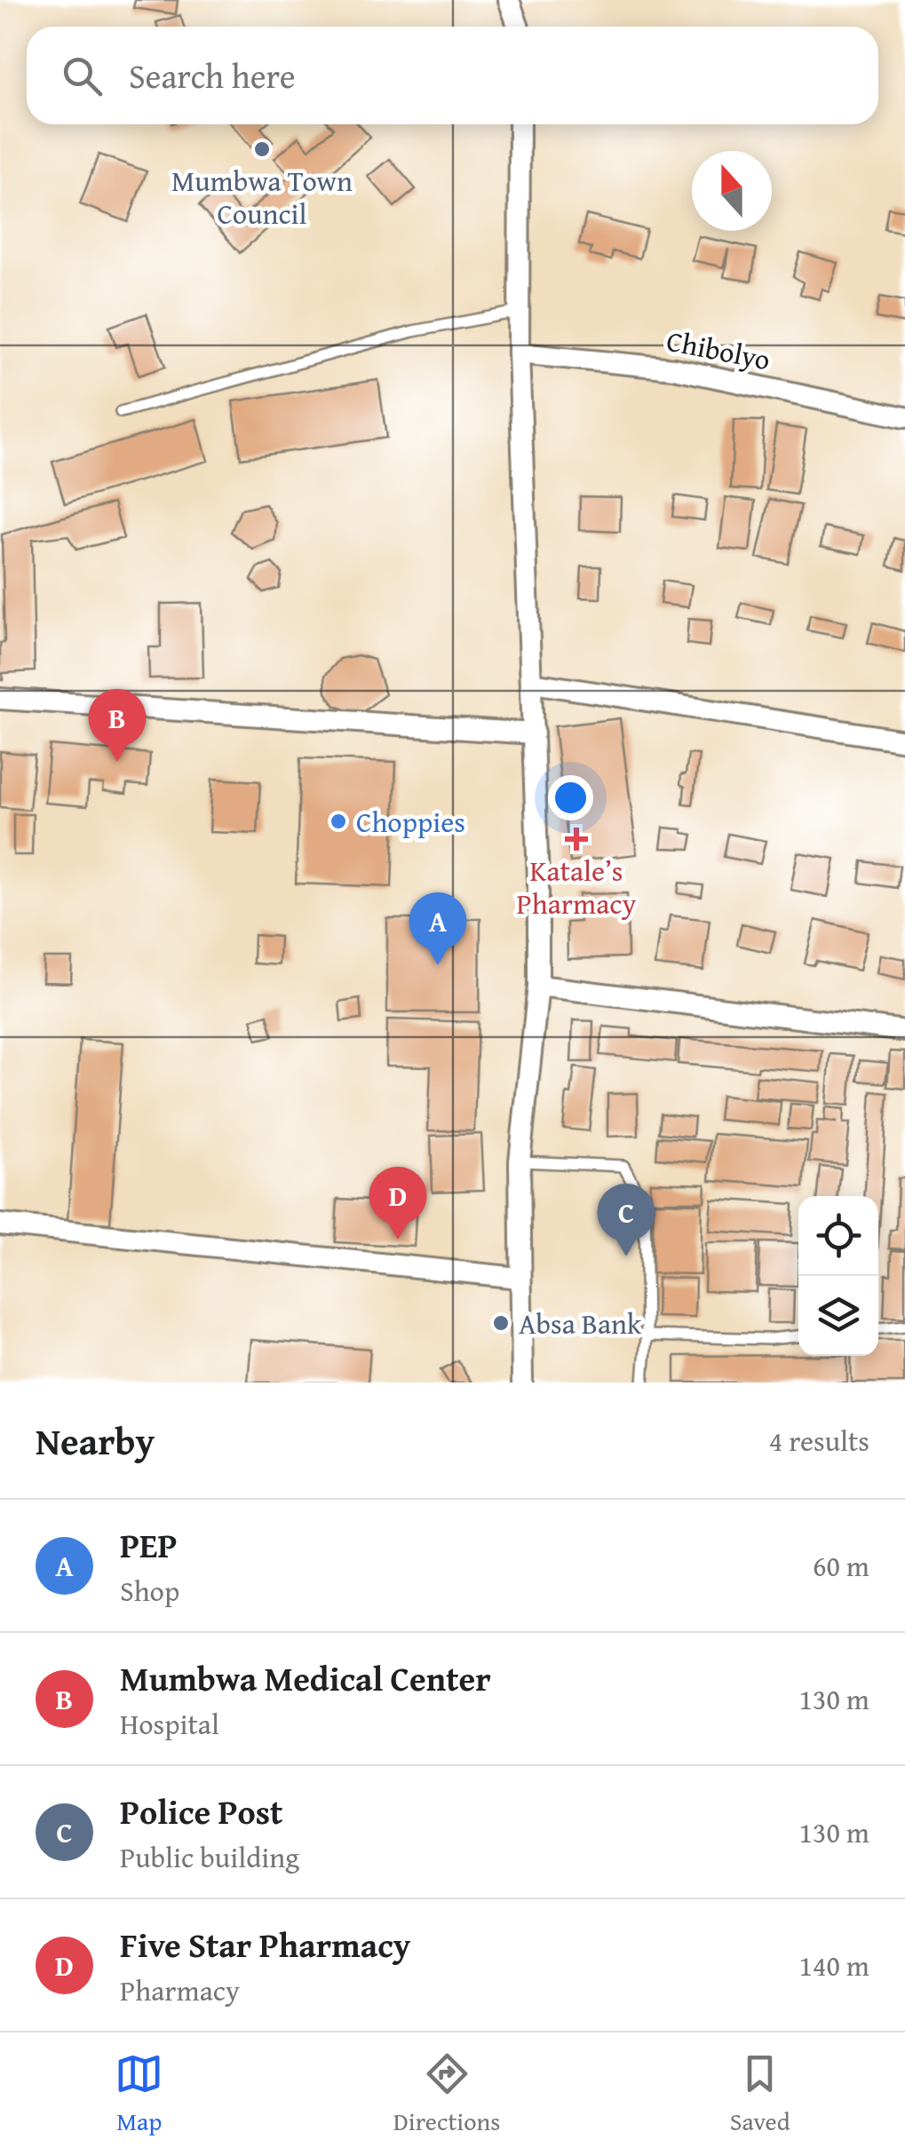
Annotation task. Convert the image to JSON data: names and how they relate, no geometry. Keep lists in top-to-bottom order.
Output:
{
  "streets": {
    "street": ["Chibolyo"]
  },
  "places": {
    "other": ["Mumbwa Town Council", "Choppies", "Absa Bank"],
    "health": ["Katale’s Pharmacy"]
  },
  "north": "top",
  "page": {
    "search": "Search here",
    "pins": [
      "B",
      "A",
      "D",
      "C"
    ],
    "heading": ["Nearby", "4 results"],
    "list": [
      {
        "mark": "A",
        "name": "PEP",
        "note": "Shop",
        "value": "60 m"
      },
      {
        "mark": "B",
        "name": "Mumbwa Medical Center",
        "note": "Hospital",
        "value": "130 m"
      },
      {
        "mark": "C",
        "name": "Police Post",
        "note": "Public building",
        "value": "130 m"
      },
      {
        "mark": "D",
        "name": "Five Star Pharmacy",
        "note": "Pharmacy",
        "value": "140 m"
      }
    ],
    "nav": ["Map", "Directions", "Saved"]
  }
}
